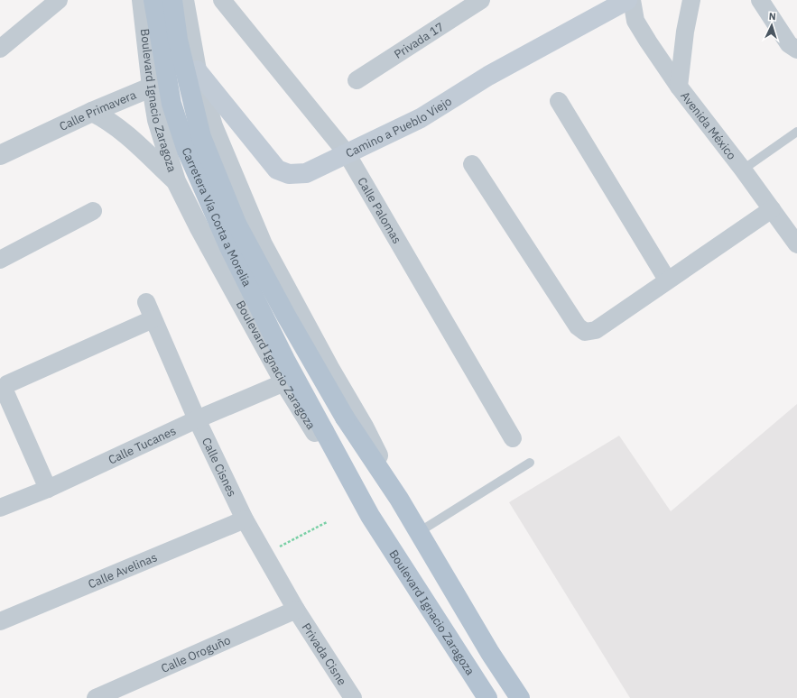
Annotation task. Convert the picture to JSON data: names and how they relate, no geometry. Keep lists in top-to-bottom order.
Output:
{
  "streets": {
    "main road": ["Boulevard Ignacio Zaragoza", "Camino a Pueblo Viejo", "Carretera Vía Corta a Morelia"],
    "street": [
      "Privada 17",
      "Calle Primavera",
      "Avenida México",
      "Calle Palomas",
      "Calle Tucanes",
      "Calle Cisnes",
      "Calle Avelinas",
      "Calle Oroguño",
      "Privada Cisne"
    ]
  },
  "crossings": [
    ["Boulevard Ignacio Zaragoza", "Calle Primavera"],
    ["Boulevard Ignacio Zaragoza", "Carretera Vía Corta a Morelia"],
    ["Boulevard Ignacio Zaragoza", "Calle Tucanes"],
    ["Calle Primavera", "Camino a Pueblo Viejo"],
    ["Camino a Pueblo Viejo", "Calle Palomas"],
    ["Calle Tucanes", "Calle Cisnes"],
    ["Calle Cisnes", "Calle Avelinas"],
    ["Calle Cisnes", "Calle Oroguño"],
    ["Calle Cisnes", "Privada Cisne"],
    ["Calle Oroguño", "Privada Cisne"]
  ],
  "north": "top"
}
